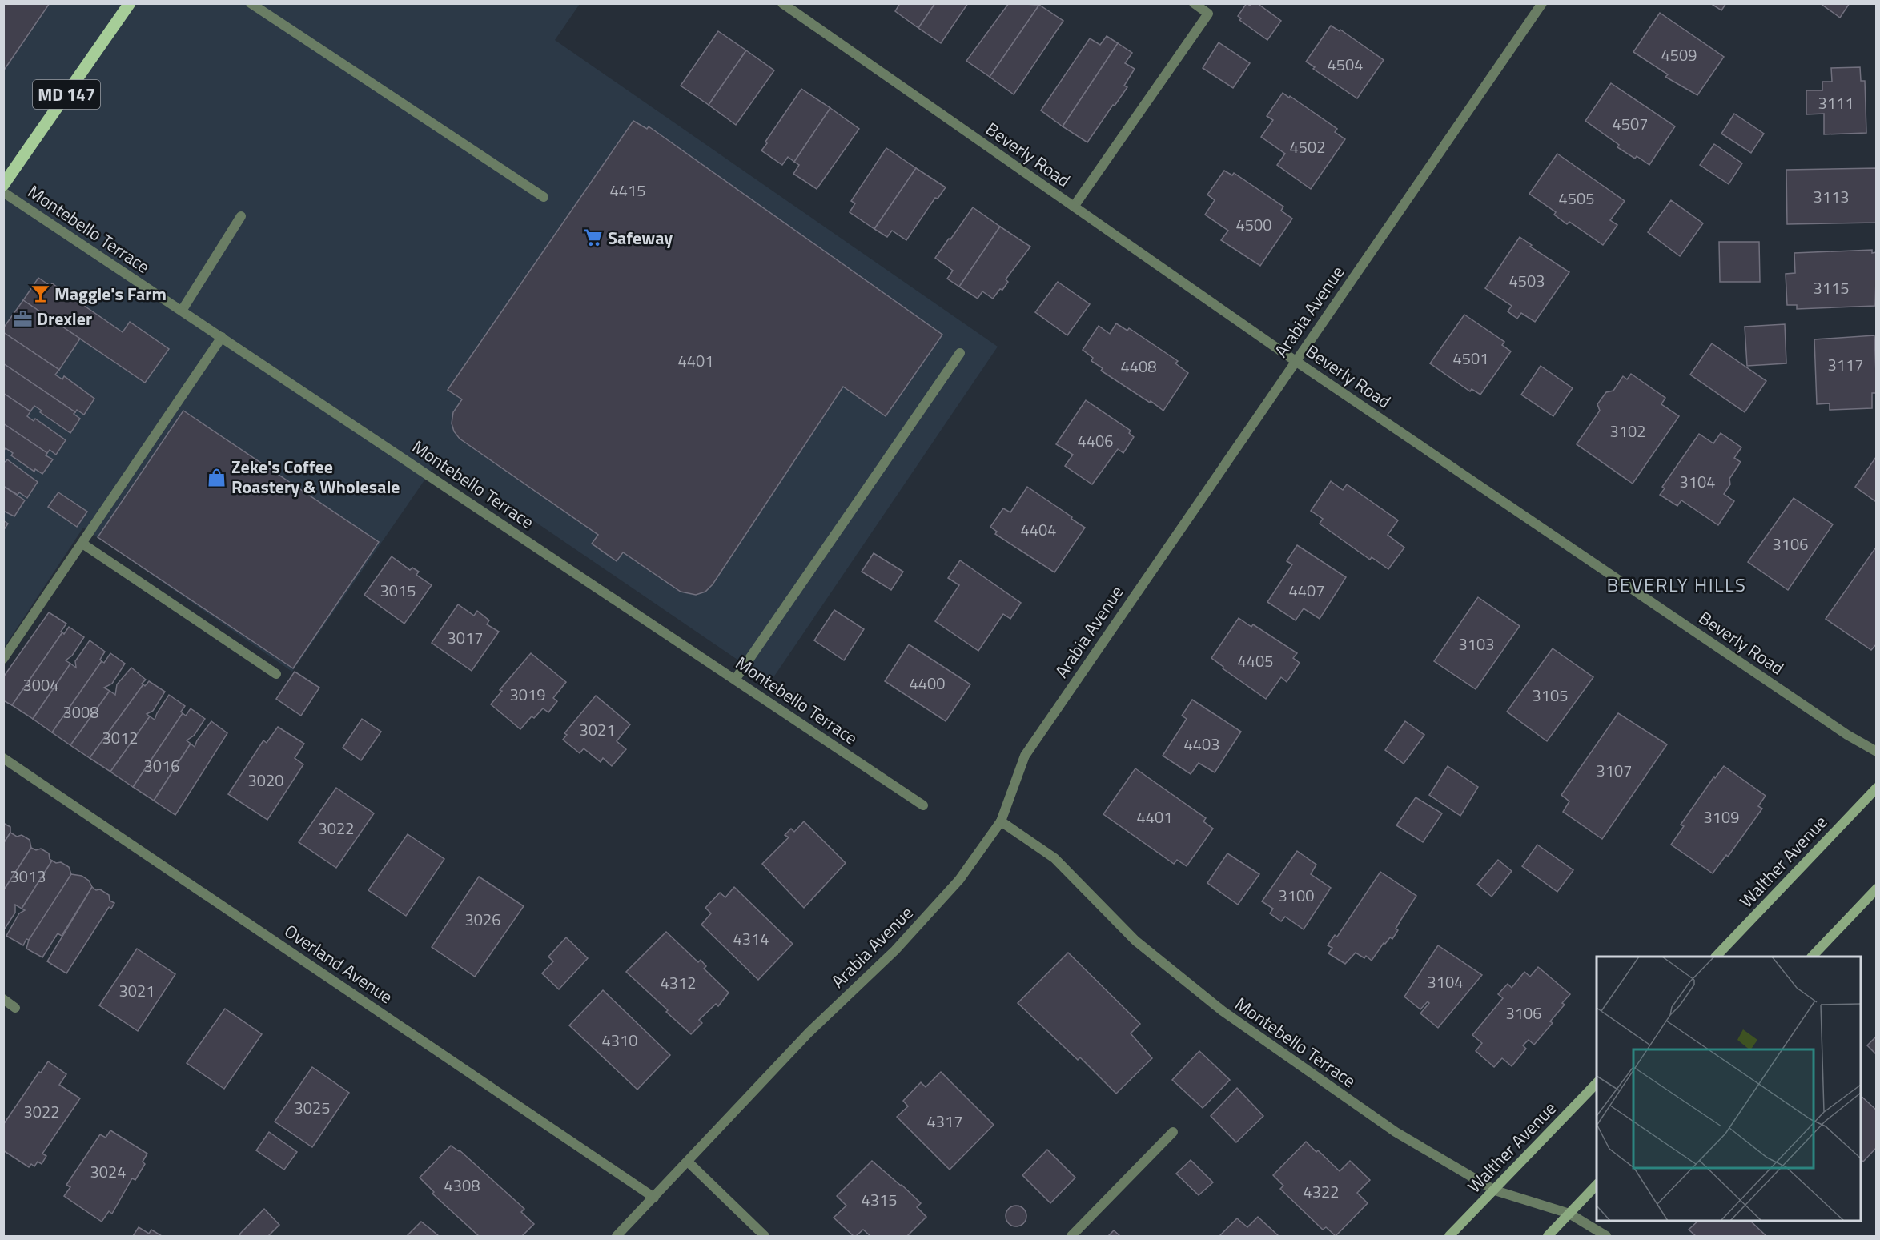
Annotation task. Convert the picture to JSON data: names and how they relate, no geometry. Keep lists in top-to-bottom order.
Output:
{
  "streets": {
    "main road": ["MD 147", "Walther Avenue"],
    "street": [
      "Beverly Road",
      "Montebello Terrace",
      "Arabia Avenue",
      "Overland Avenue"
    ]
  },
  "crossings": [
    ["Beverly Road", "Arabia Avenue"],
    ["Montebello Terrace", "Arabia Avenue"],
    ["Montebello Terrace", "Walther Avenue"],
    ["Arabia Avenue", "Overland Avenue"]
  ],
  "districts": ["BEVERLY HILLS"],
  "places": {
    "supermarket": ["Safeway"],
    "bar": ["Maggie's Farm"],
    "office": ["Drexler"],
    "shop": ["Zeke's Coffee Roastery & Wholesale"]
  },
  "house_numbers": [
    "4509",
    "4504",
    "3111",
    "4507",
    "4502",
    "4415",
    "3113",
    "4505",
    "4500",
    "4503",
    "3115",
    "4501",
    "4401",
    "3117",
    "4408",
    "3102",
    "4406",
    "3104",
    "4404",
    "3106",
    "3015",
    "4407",
    "3017",
    "3103",
    "4405",
    "4400",
    "3004",
    "3019",
    "3105",
    "3008",
    "3021",
    "3012",
    "4403",
    "3016",
    "3107",
    "3020",
    "4401",
    "3109",
    "3022",
    "3013",
    "3100",
    "3026",
    "4314",
    "3104",
    "4312",
    "3021",
    "3106",
    "4310",
    "3025",
    "3022",
    "4317",
    "3024",
    "4308",
    "4322",
    "4315"
  ]
}
